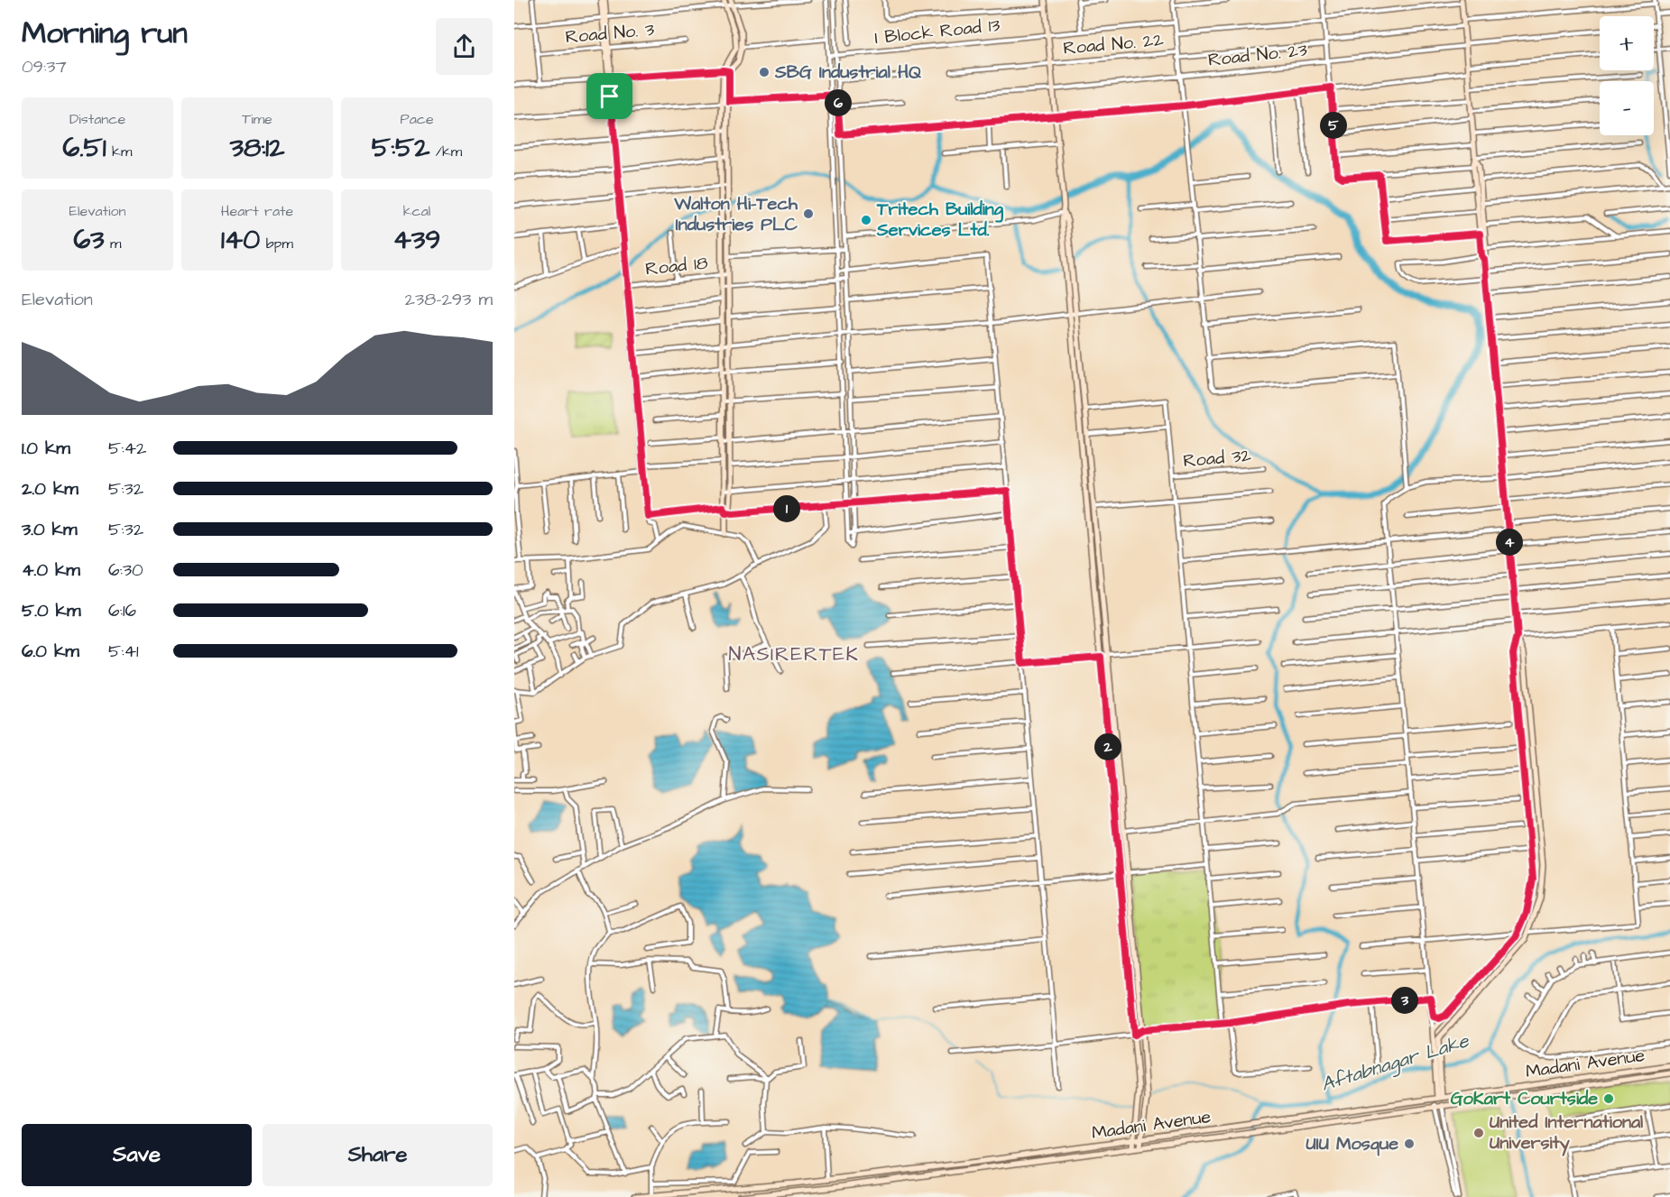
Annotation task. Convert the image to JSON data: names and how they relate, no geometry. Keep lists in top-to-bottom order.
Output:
{
  "streets": {
    "street": [
      "I Block Road 13",
      "Road No. 3",
      "Road No. 22",
      "Road No. 23",
      "Road 18",
      "Road 32",
      "Madani Avenue"
    ]
  },
  "districts": ["NASIRERTEK"],
  "water": ["Aftabnagar Lake"],
  "places": [
    "SBG Industrial HQ",
    "Walton Hi-Tech Industries PLC",
    "Tritech Building Services Ltd.",
    "GoKart Courtside",
    "United International University",
    "UIU Mosque"
  ],
  "page": {
    "heading": ["Morning run", "09:37"],
    "map_buttons": ["+", "−"],
    "pins": [
      "6",
      "5",
      "1",
      "4",
      "2",
      "3"
    ],
    "stats": [
      ["Distance", "6.51 km"],
      ["Time", "38:12"],
      ["Pace", "5:52 /km"],
      ["Elevation", "63 m"],
      ["Heart rate", "140 bpm"],
      ["kcal", "439"]
    ],
    "chart": ["Elevation", "238–293 m"],
    "list": [
      {
        "name": "1.0 km",
        "note": "5:42"
      },
      {
        "name": "2.0 km",
        "note": "5:32"
      },
      {
        "name": "3.0 km",
        "note": "5:32"
      },
      {
        "name": "4.0 km",
        "note": "6:30"
      },
      {
        "name": "5.0 km",
        "note": "6:16"
      },
      {
        "name": "6.0 km",
        "note": "5:41"
      }
    ],
    "buttons": ["Save", "Share"]
  }
}
